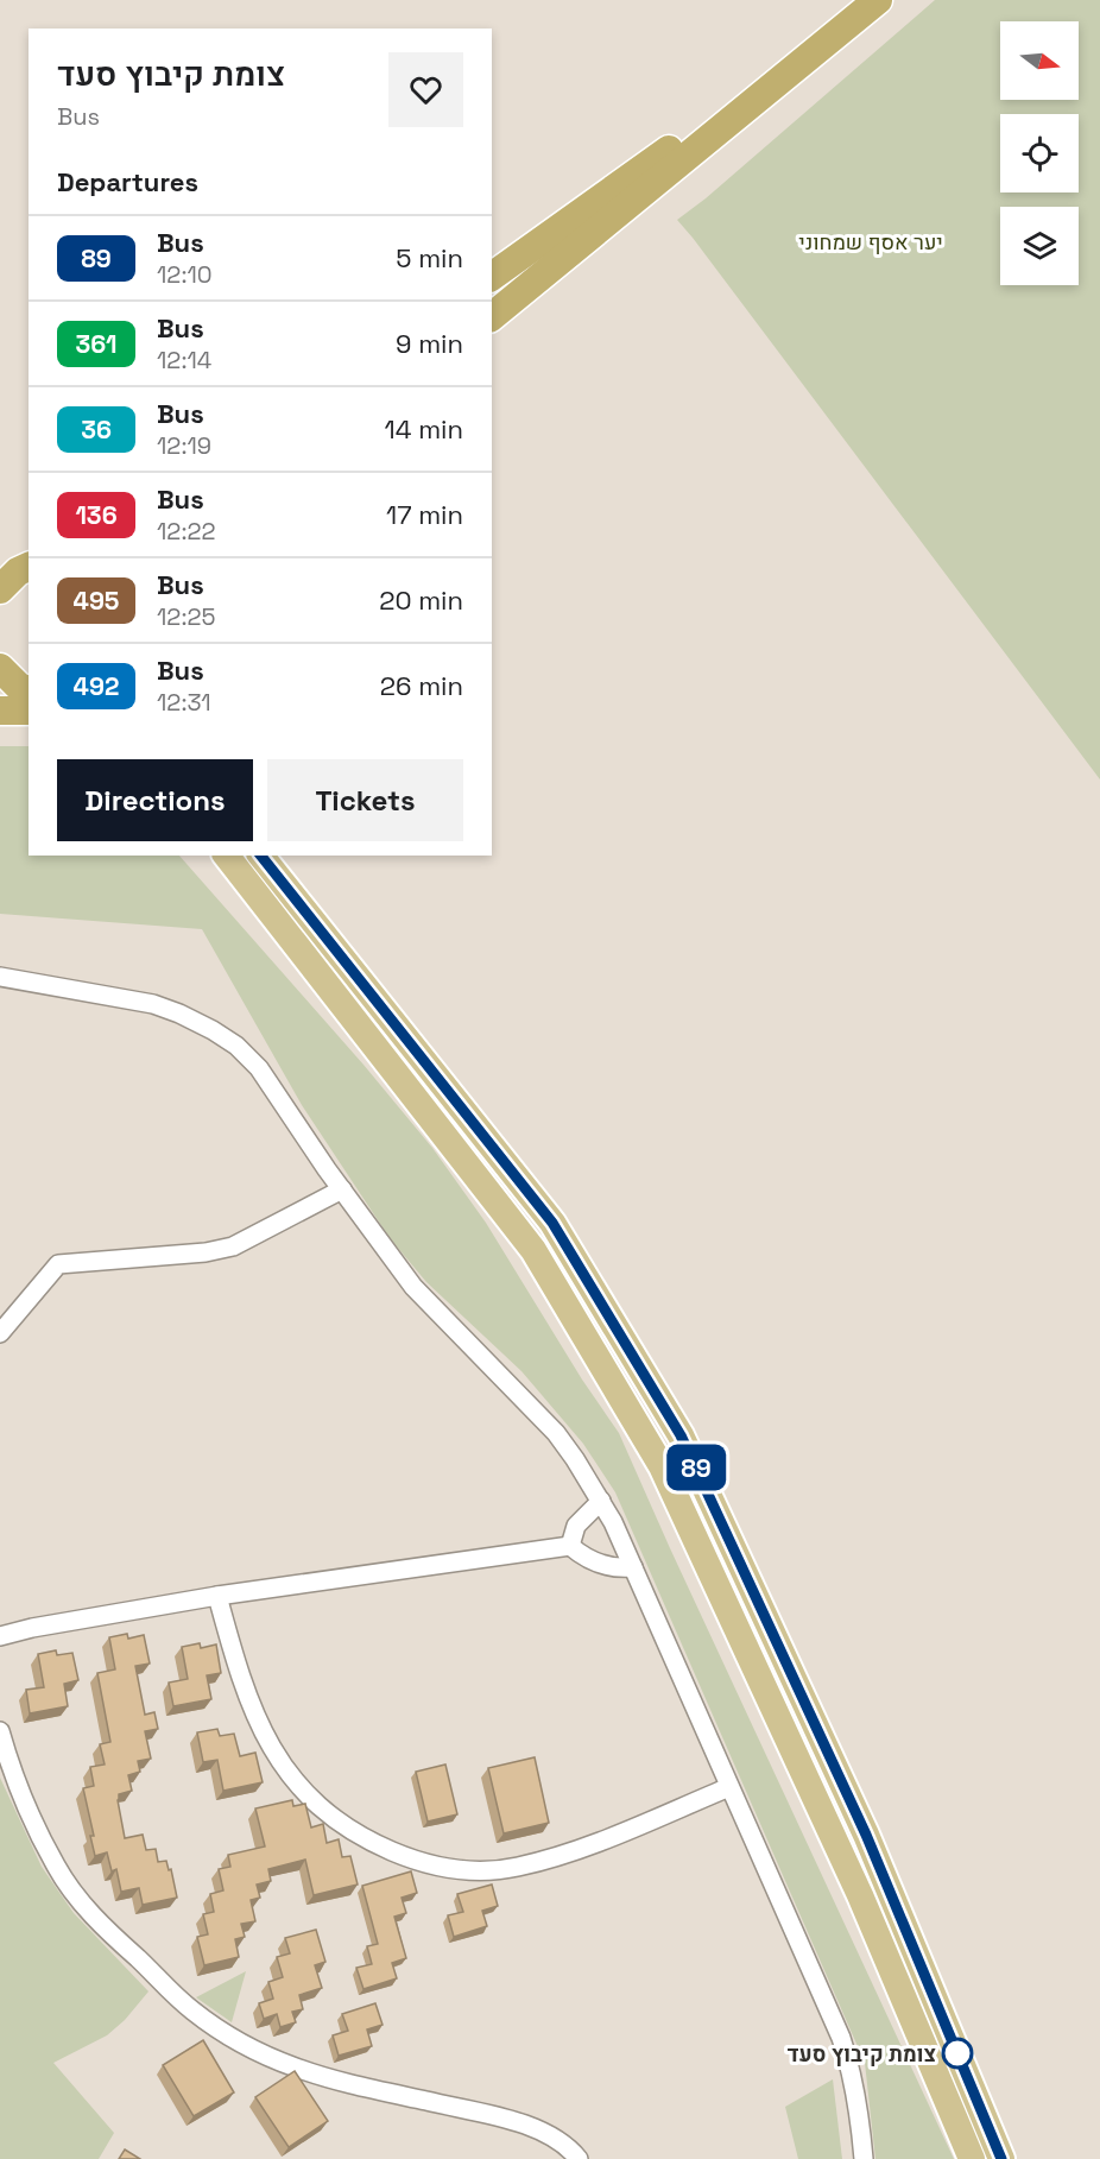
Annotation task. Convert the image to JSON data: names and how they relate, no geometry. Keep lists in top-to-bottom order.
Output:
{
  "parks": ["יער אסף שמחוני"],
  "places": ["צומת קיבוץ סעד"],
  "lines": ["bus line 89"],
  "north": "right",
  "page": {
    "on_map": "89",
    "heading": [
      ["צומת קיבוץ סעד", "Bus"],
      "Departures"
    ],
    "list": [
      {
        "mark": "89",
        "name": "Bus",
        "note": "12:10",
        "value": "5 min"
      },
      {
        "mark": "361",
        "name": "Bus",
        "note": "12:14",
        "value": "9 min"
      },
      {
        "mark": "36",
        "name": "Bus",
        "note": "12:19",
        "value": "14 min"
      },
      {
        "mark": "136",
        "name": "Bus",
        "note": "12:22",
        "value": "17 min"
      },
      {
        "mark": "495",
        "name": "Bus",
        "note": "12:25",
        "value": "20 min"
      },
      {
        "mark": "492",
        "name": "Bus",
        "note": "12:31",
        "value": "26 min"
      }
    ],
    "buttons": ["Directions", "Tickets"]
  }
}
